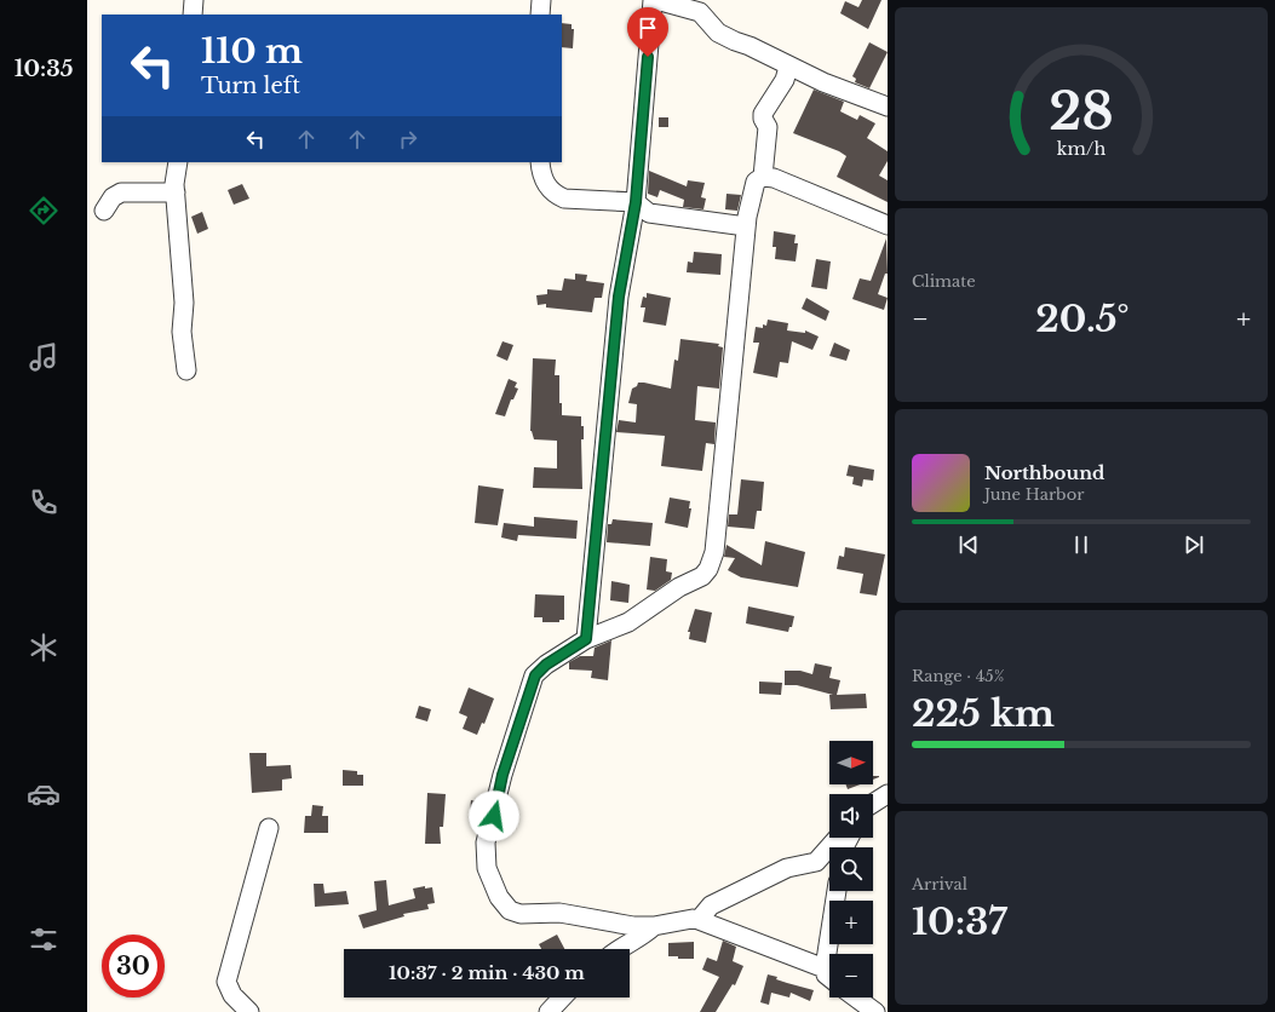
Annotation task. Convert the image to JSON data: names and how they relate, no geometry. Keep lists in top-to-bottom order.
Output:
{
  "north": "right",
  "page": {
    "tabs": "10:35",
    "turn": ["110 m", "Turn left"],
    "tile": [
      "Climate",
      ["Range · 45%", "225 km"],
      ["Arrival", "10:37"]
    ],
    "heat": ["−", "20.5°", "+"],
    "song": ["Northbound", "June Harbor"],
    "map_buttons": ["+", "−"],
    "limit": "30",
    "trip": "10:37 · 2 min · 430 m",
    "gauge": ["28", "km/h"]
  }
}
